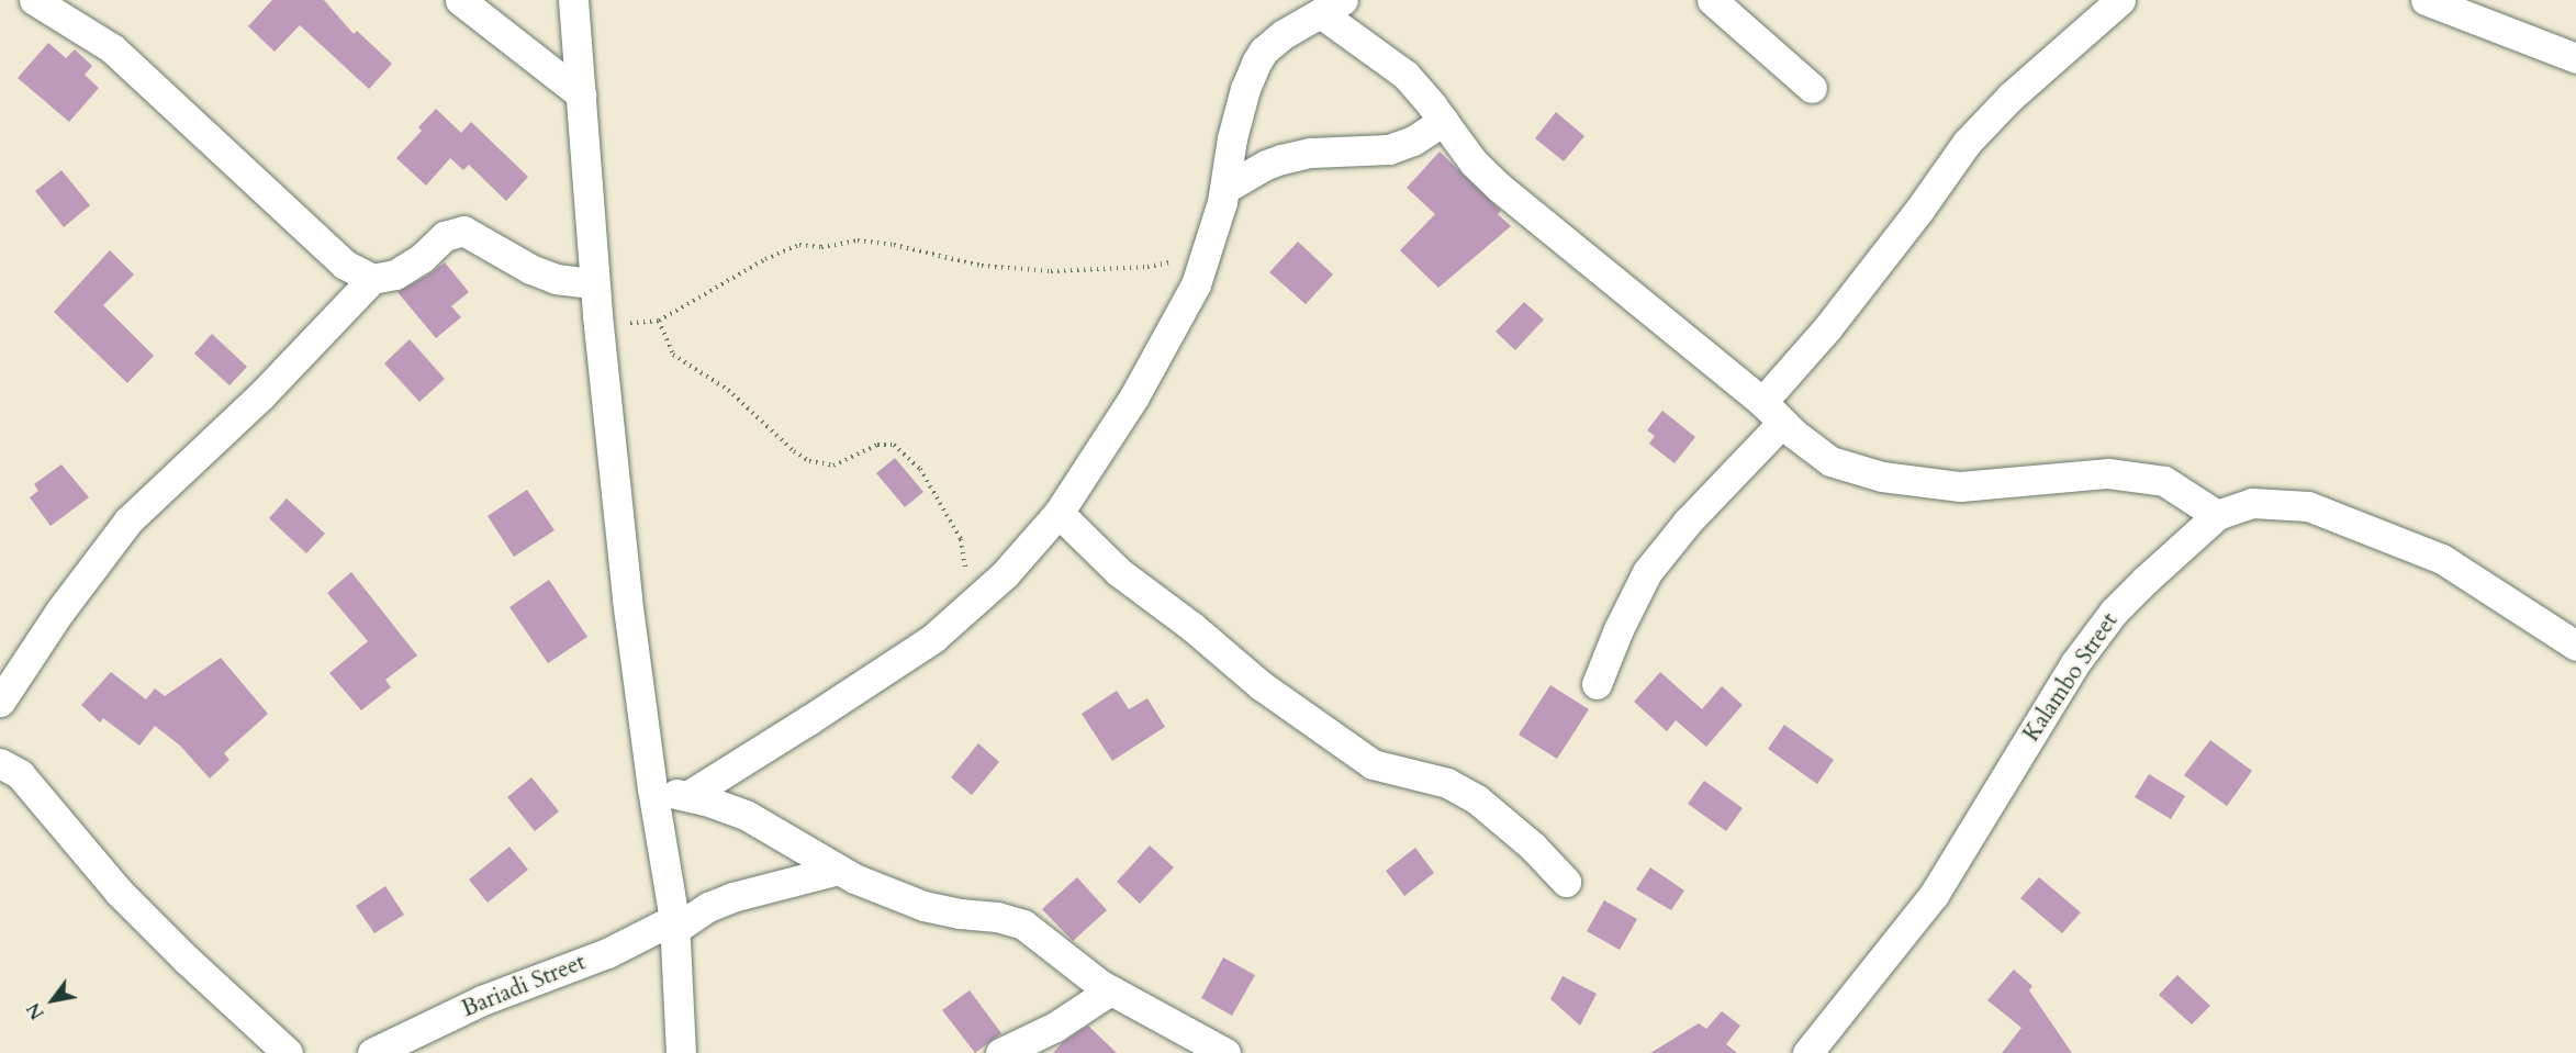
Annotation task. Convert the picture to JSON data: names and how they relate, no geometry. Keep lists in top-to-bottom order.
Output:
{
  "streets": {
    "street": ["Kalambo Street", "Bariadi Street"]
  },
  "north": "bottom left"
}
